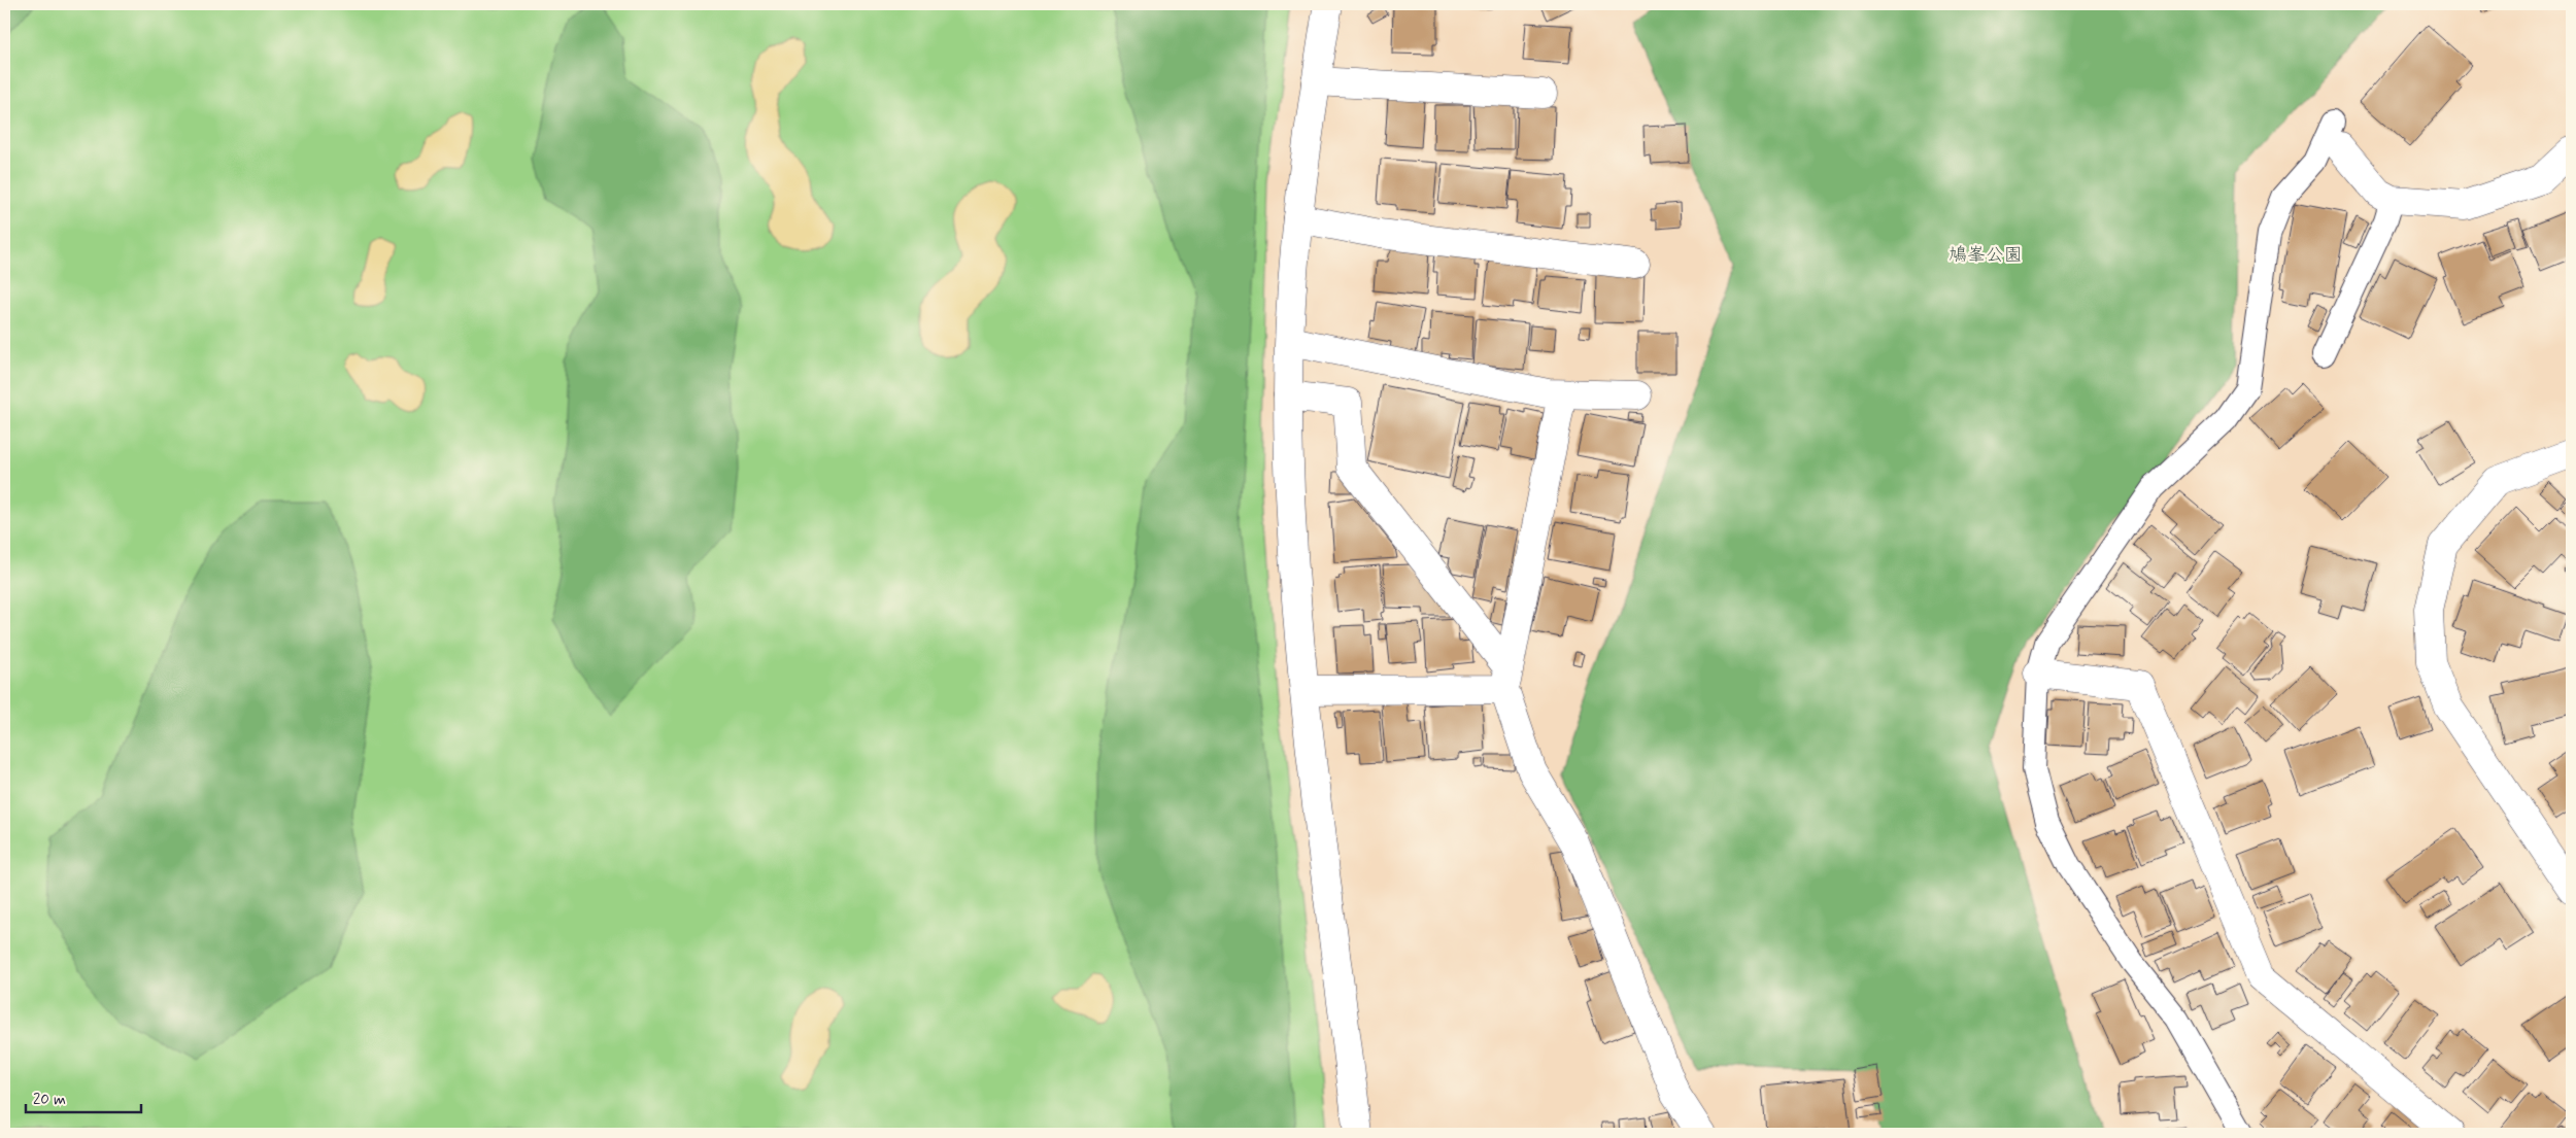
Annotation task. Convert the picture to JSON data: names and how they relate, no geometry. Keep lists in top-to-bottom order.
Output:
{
  "parks": ["鳩峯公園"],
  "scale_bar": "20 m"
}
